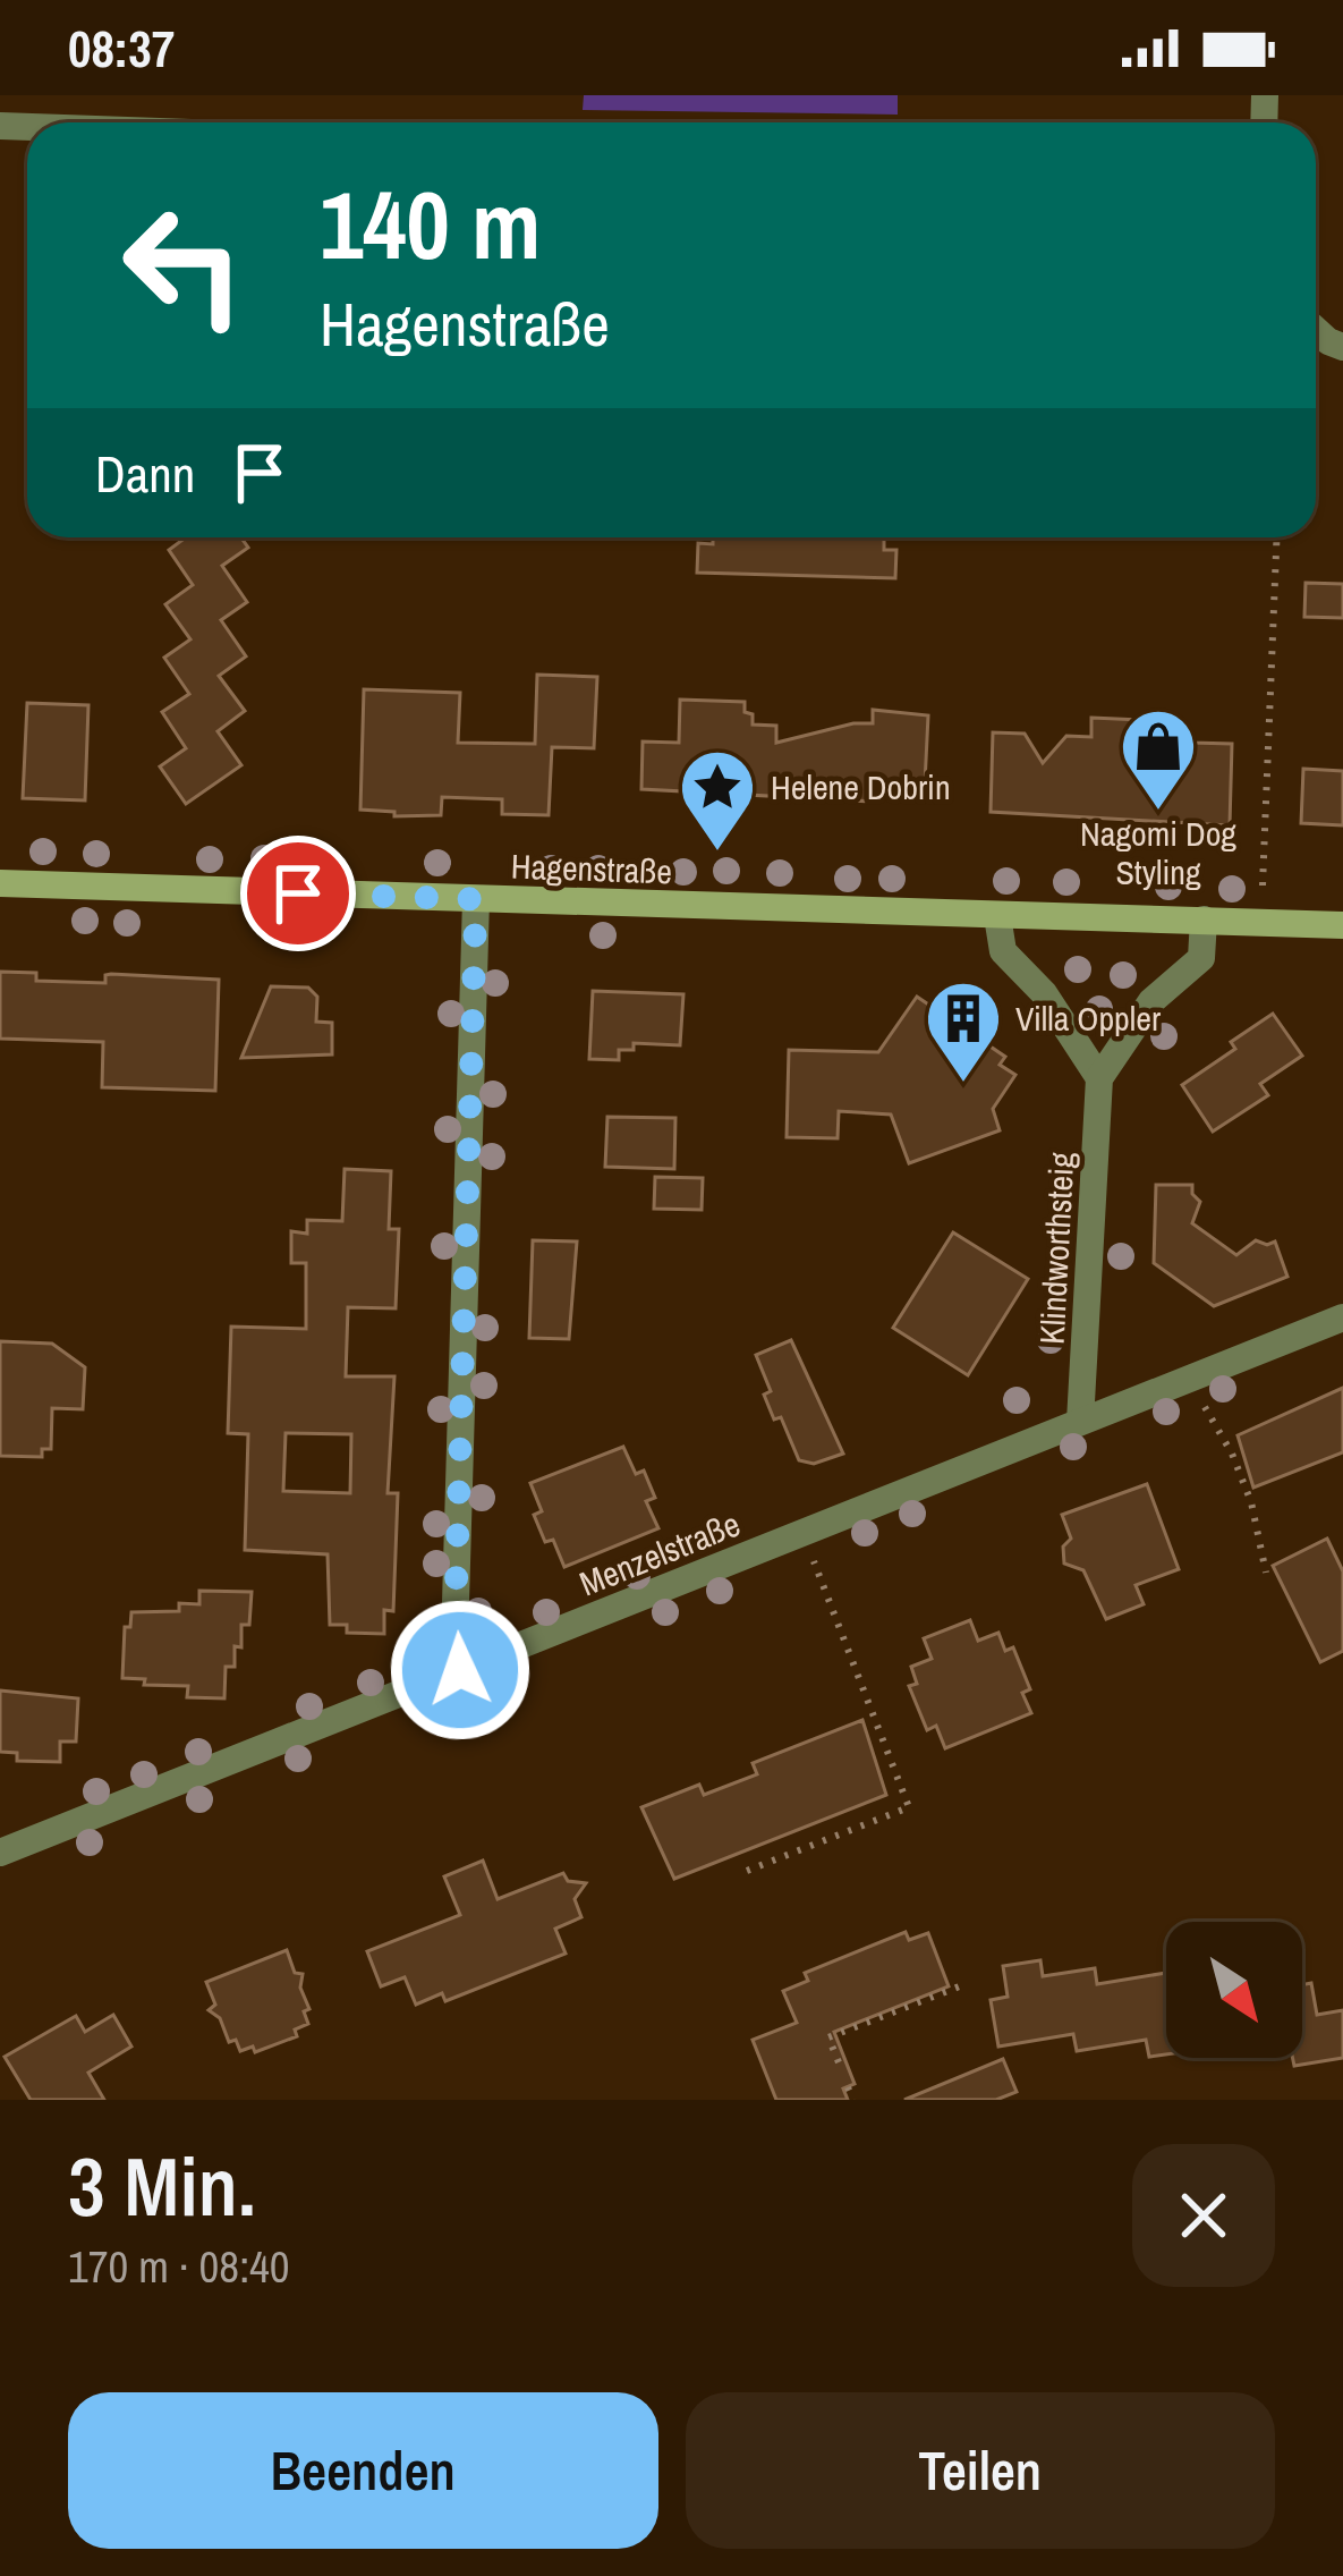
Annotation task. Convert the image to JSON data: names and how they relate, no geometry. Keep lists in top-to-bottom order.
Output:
{
  "streets": {
    "main road": ["Hagenstraße"],
    "street": ["Klindworthsteig", "Menzelstraße"]
  },
  "crossings": [
    ["Klindworthsteig", "Menzelstraße"]
  ],
  "places": {
    "shop": ["Nagomi Dog Styling"],
    "place": ["Helene Dobrin"],
    "building": ["Villa Oppler"]
  },
  "north": "bottom right",
  "page": {
    "status": "08:37",
    "turn": ["140 m", "Hagenstraße"],
    "then": "Dann",
    "heading": ["3 Min.", "170 m · 08:40"],
    "buttons": ["Beenden", "Teilen"]
  }
}
